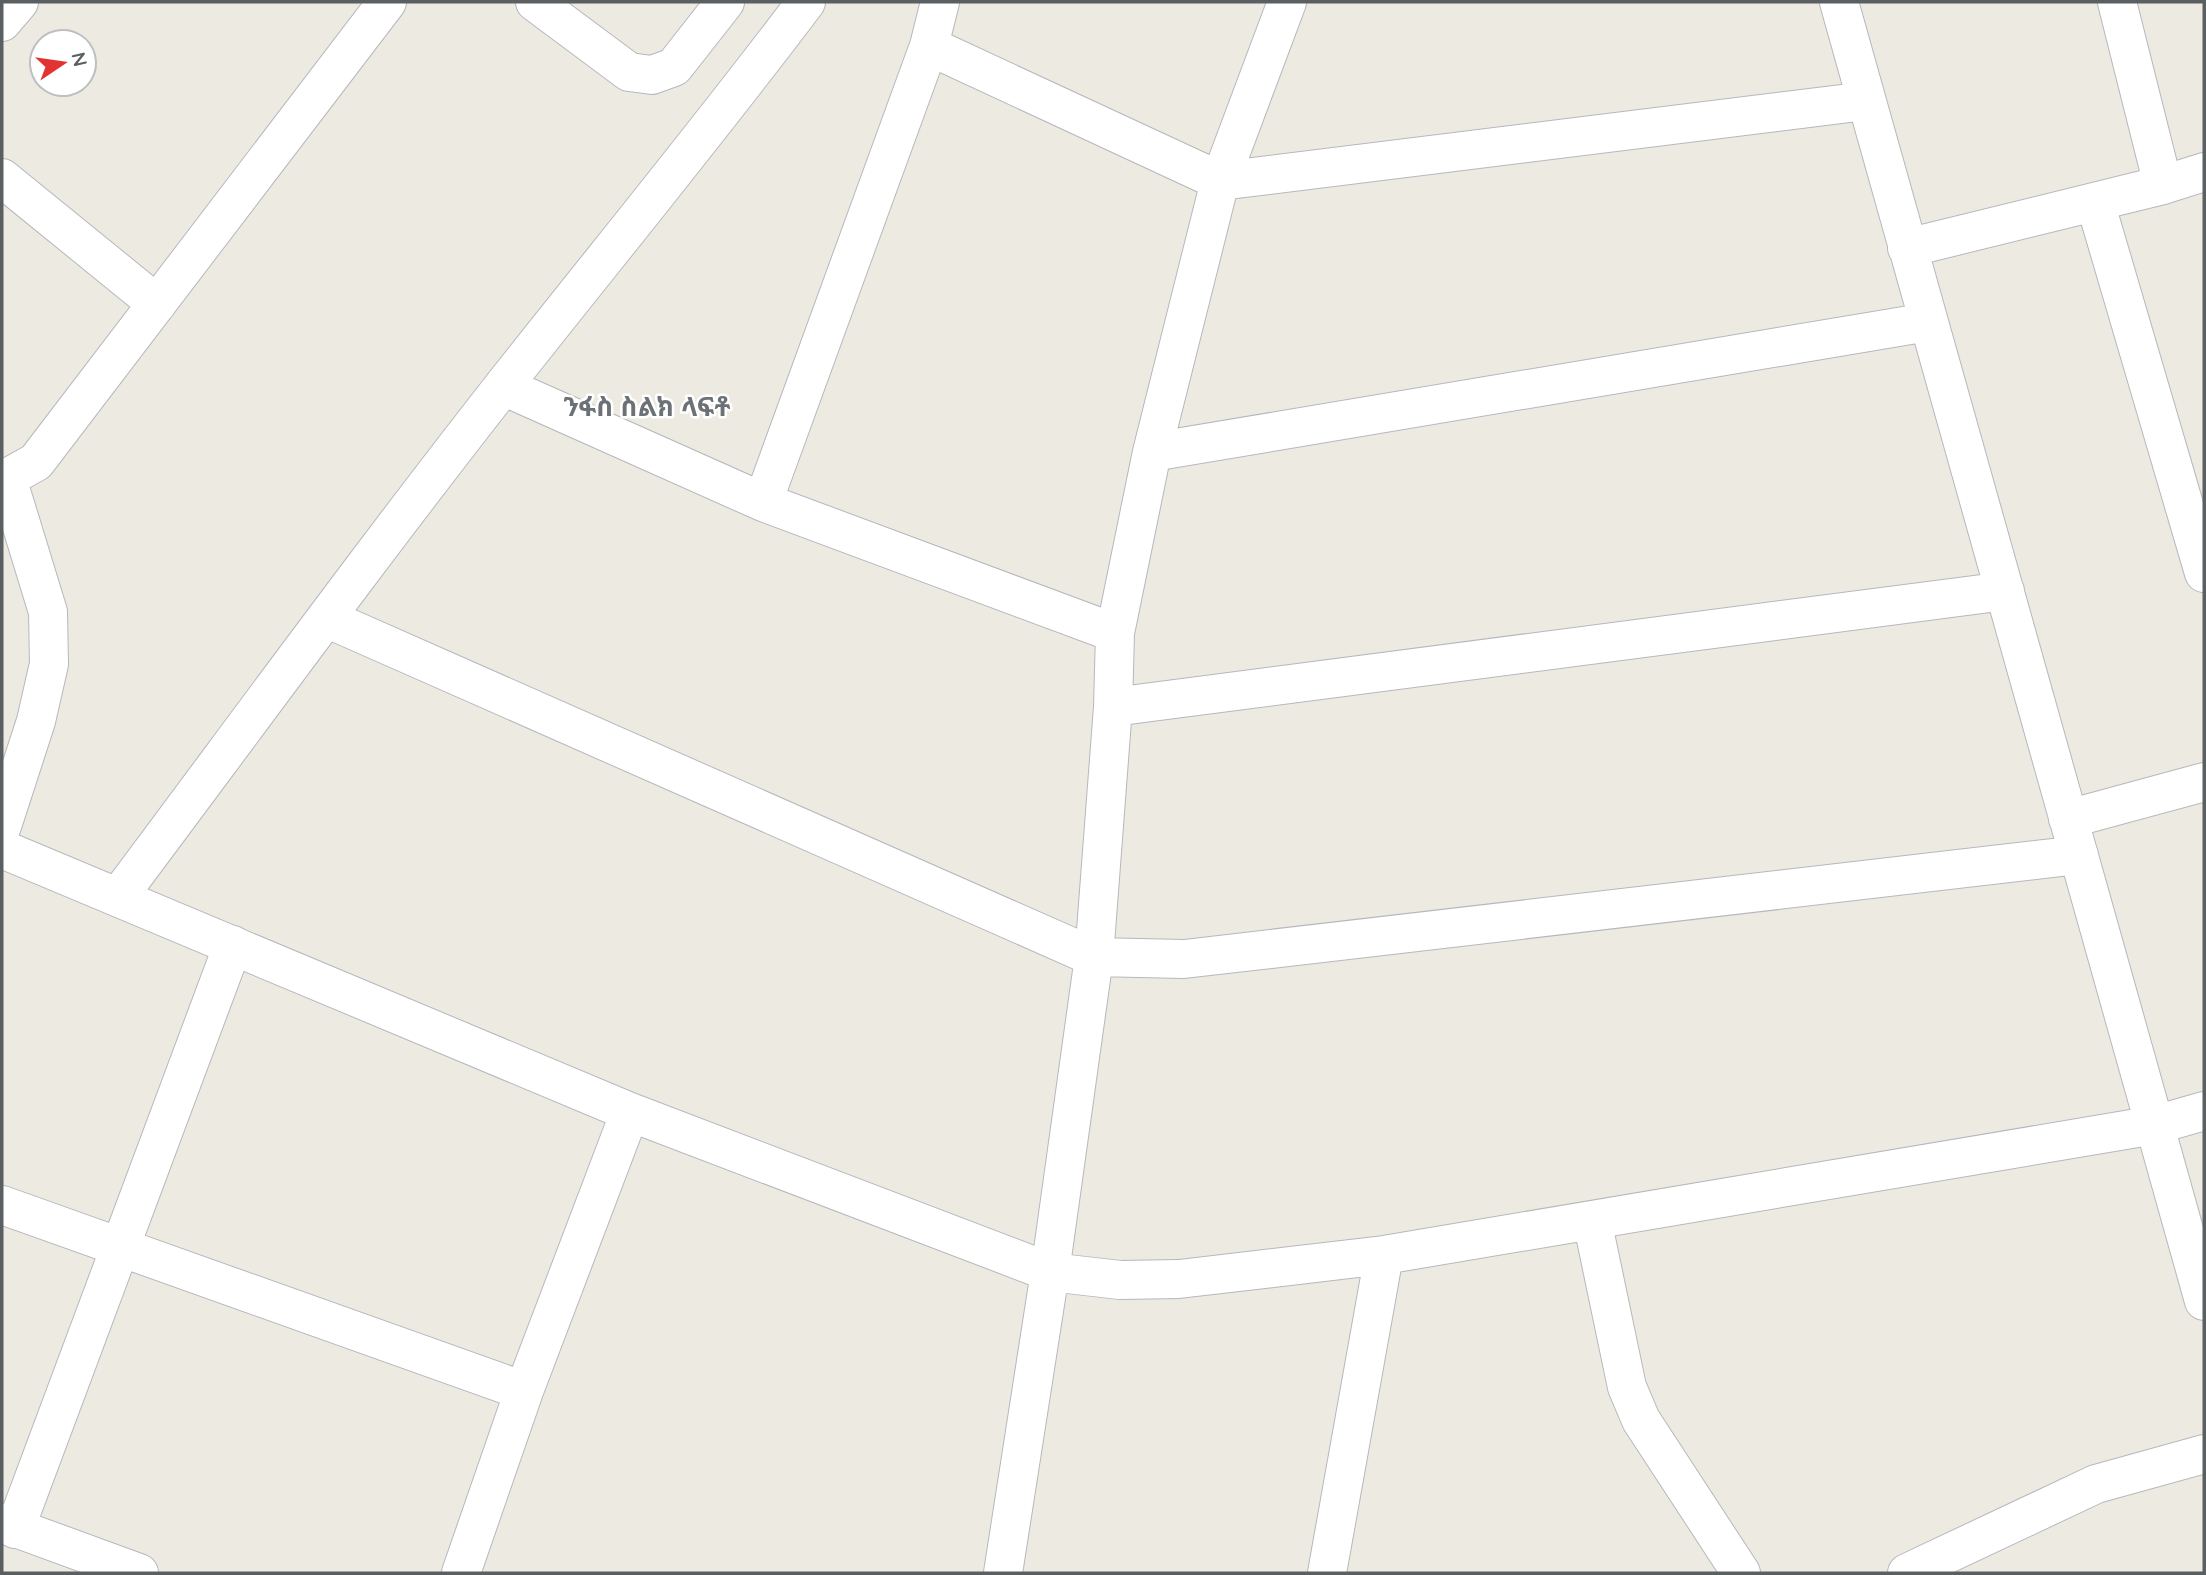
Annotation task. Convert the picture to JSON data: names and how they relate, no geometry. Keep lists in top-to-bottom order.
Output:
{
  "districts": ["ንፋስ ስልክ ላፍቶ"],
  "north": "right"
}
